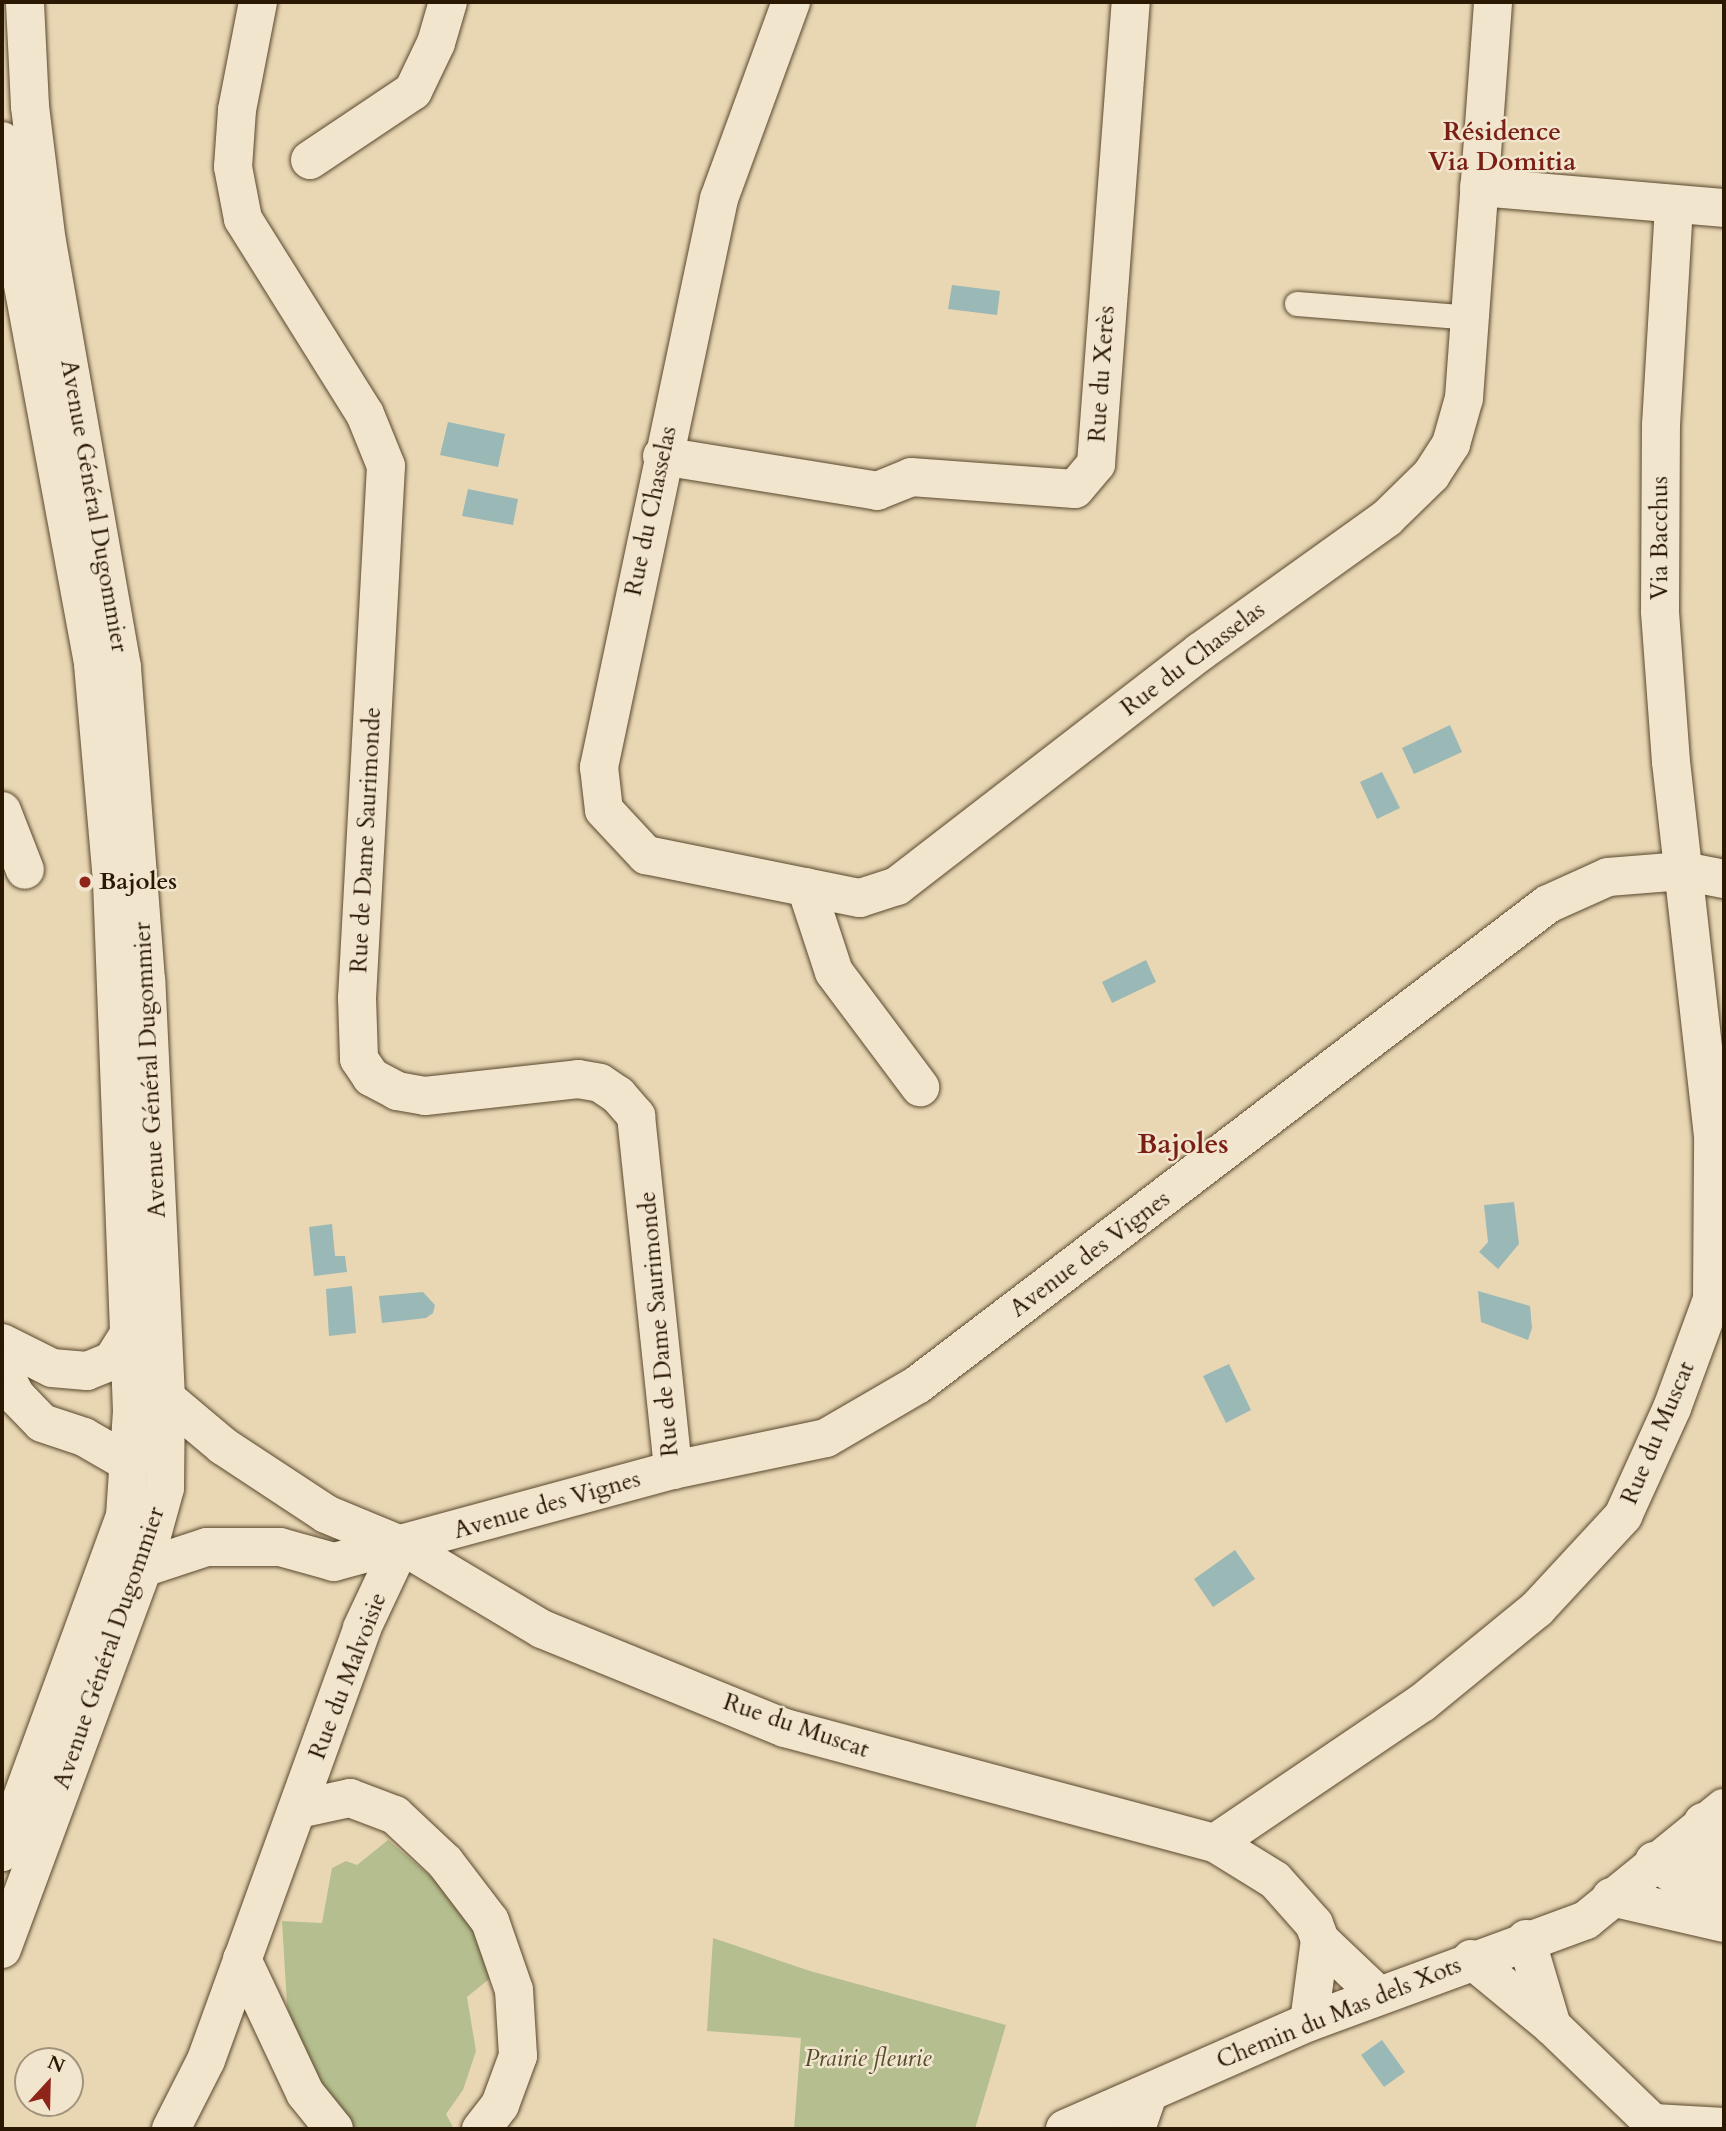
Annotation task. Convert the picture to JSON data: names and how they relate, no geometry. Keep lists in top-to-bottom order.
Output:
{
  "streets": {
    "street": [
      "Rue du Xerès",
      "Avenue Général Dugommier",
      "Rue du Chasselas",
      "Via Bacchus",
      "Rue de Dame Saurimonde",
      "Avenue des Vignes",
      "Rue du Muscat",
      "Rue du Malvoisie",
      "Chemin du Mas dels Xots"
    ]
  },
  "crossings": [
    ["Rue du Xerès", "Rue du Chasselas"],
    ["Avenue Général Dugommier", "Avenue des Vignes"],
    ["Via Bacchus", "Avenue des Vignes"],
    ["Via Bacchus", "Rue du Muscat"],
    ["Rue de Dame Saurimonde", "Avenue des Vignes"],
    ["Avenue des Vignes", "Rue du Muscat"],
    ["Avenue des Vignes", "Rue du Malvoisie"],
    ["Rue du Muscat", "Rue du Malvoisie"],
    ["Rue du Muscat", "Chemin du Mas dels Xots"]
  ],
  "districts": ["Résidence Via Domitia", "Bajoles"],
  "parks": ["Prairie fleurie"],
  "places": ["Bajoles"],
  "north": "top"
}
